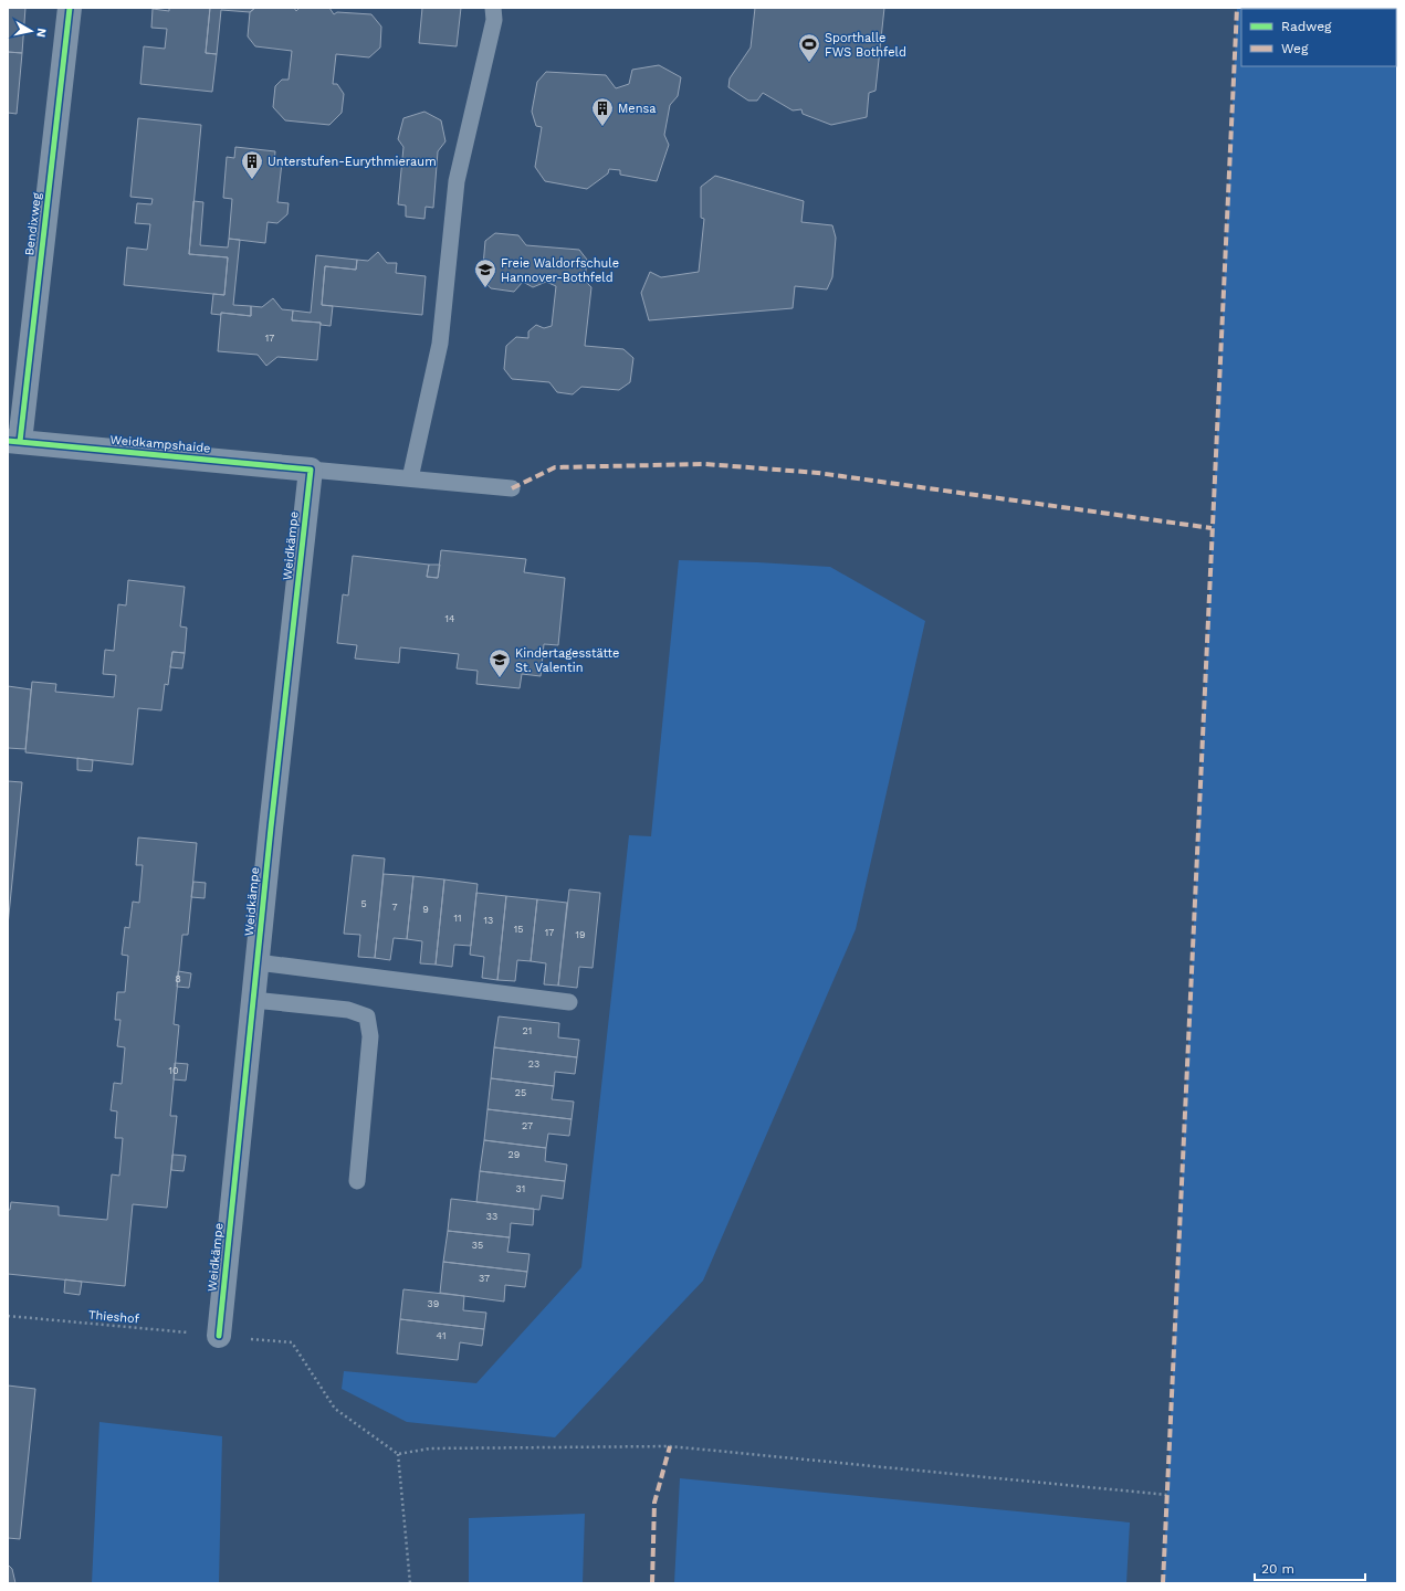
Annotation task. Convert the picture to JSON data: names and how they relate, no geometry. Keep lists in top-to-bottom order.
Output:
{
  "streets": {
    "street": ["Bendixweg", "Weidkampshaide", "Weidkämpe"],
    "path": ["Thieshof"]
  },
  "crossings": [
    ["Bendixweg", "Weidkampshaide"],
    ["Weidkampshaide", "Weidkämpe"],
    ["Weidkämpe", "Thieshof"]
  ],
  "places": {
    "sports": ["Sporthalle FWS Bothfeld"],
    "building": ["Mensa", "Unterstufen-Eurythmieraum"],
    "school or university": ["Freie Waldorfschule Hannover-Bothfeld", "Kindertagesstätte St. Valentin"]
  },
  "house_numbers": [
    "17",
    "14",
    "5",
    "7",
    "9",
    "11",
    "13",
    "15",
    "17",
    "19",
    "8",
    "21",
    "23",
    "10",
    "25",
    "27",
    "29",
    "31",
    "33",
    "35",
    "37",
    "39",
    "41"
  ],
  "legend": ["Radweg", "Weg"],
  "scale_bar": "20 m",
  "north": "right"
}
